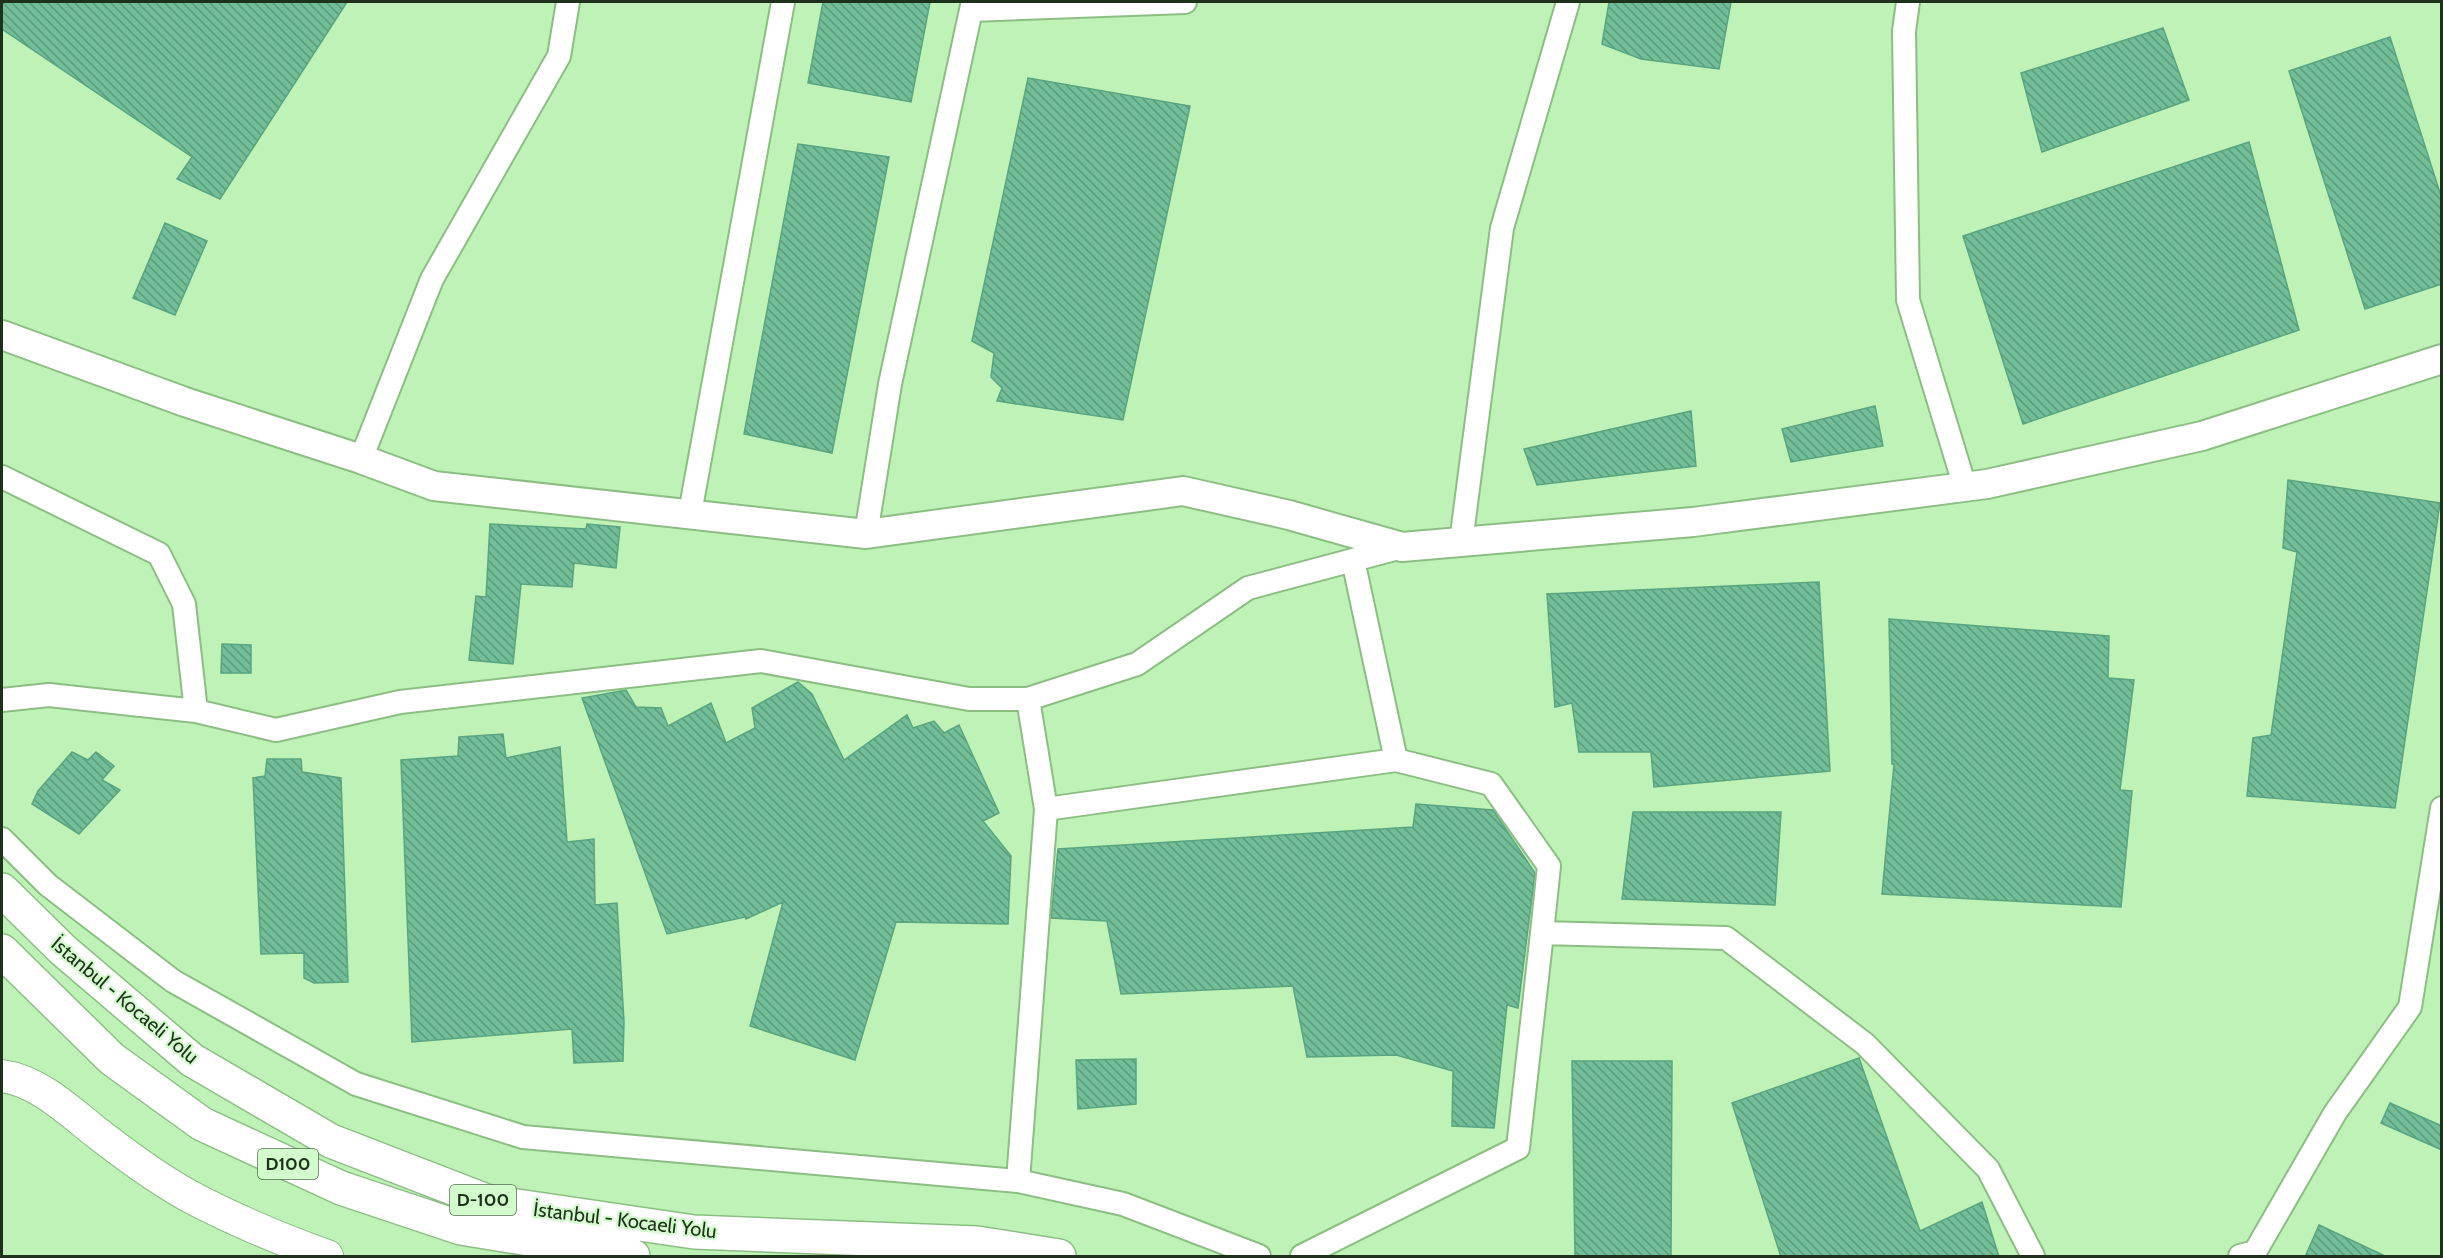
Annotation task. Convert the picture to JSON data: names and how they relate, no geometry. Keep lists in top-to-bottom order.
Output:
{
  "streets": {
    "highway": ["İstanbul - Kocaeli Yolu", "D100", "D-100"]
  }
}
